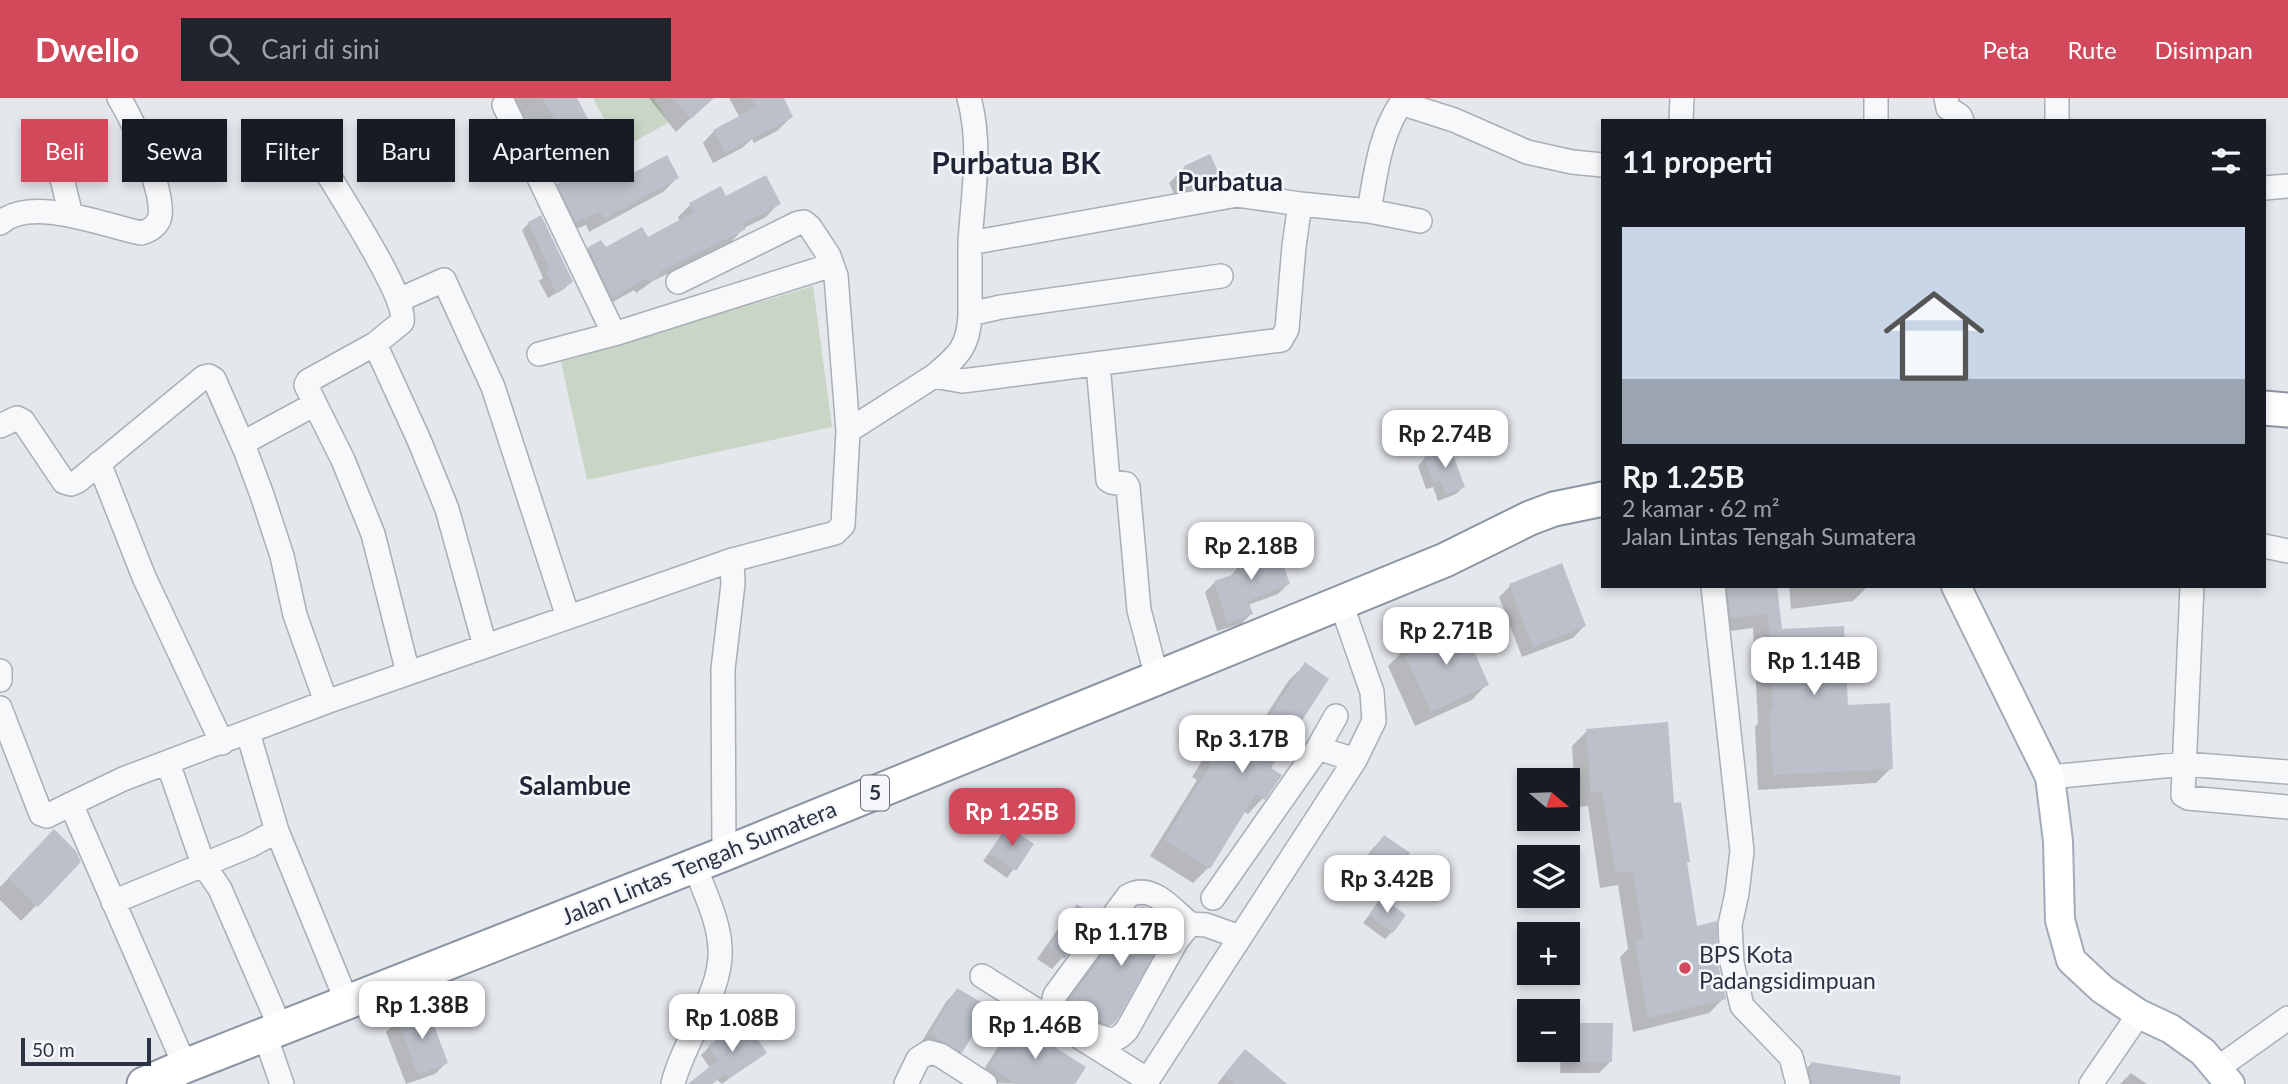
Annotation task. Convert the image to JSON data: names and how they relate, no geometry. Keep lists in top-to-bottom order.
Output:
{
  "streets": {
    "highway": ["5", "Jalan Lintas Tengah Sumatera"]
  },
  "districts": ["Purbatua BK", "Purbatua", "Salambue"],
  "places": ["BPS Kota Padangsidimpuan"],
  "scale_bar": "50 m",
  "north": "right",
  "page": {
    "header": "Dwello",
    "search": "Cari di sini",
    "nav": ["Peta", "Rute", "Disimpan"],
    "chip": [
      "Beli",
      "Sewa",
      "Filter",
      "Baru",
      "Apartemen"
    ],
    "heading": "11 properti",
    "list": [
      {
        "name": "Rp 1.25B",
        "note": "2 kamar · 62 m² · Jalan Lintas Tengah Sumatera"
      }
    ],
    "price": [
      "Rp 2.74B",
      "Rp 2.18B",
      "Rp 2.71B",
      "Rp 1.14B",
      "Rp 3.17B",
      "Rp 1.25B",
      "Rp 3.42B",
      "Rp 1.17B",
      "Rp 1.38B",
      "Rp 1.08B",
      "Rp 1.46B"
    ],
    "map_buttons": ["+", "−"],
    "scale": "50 m"
  }
}
